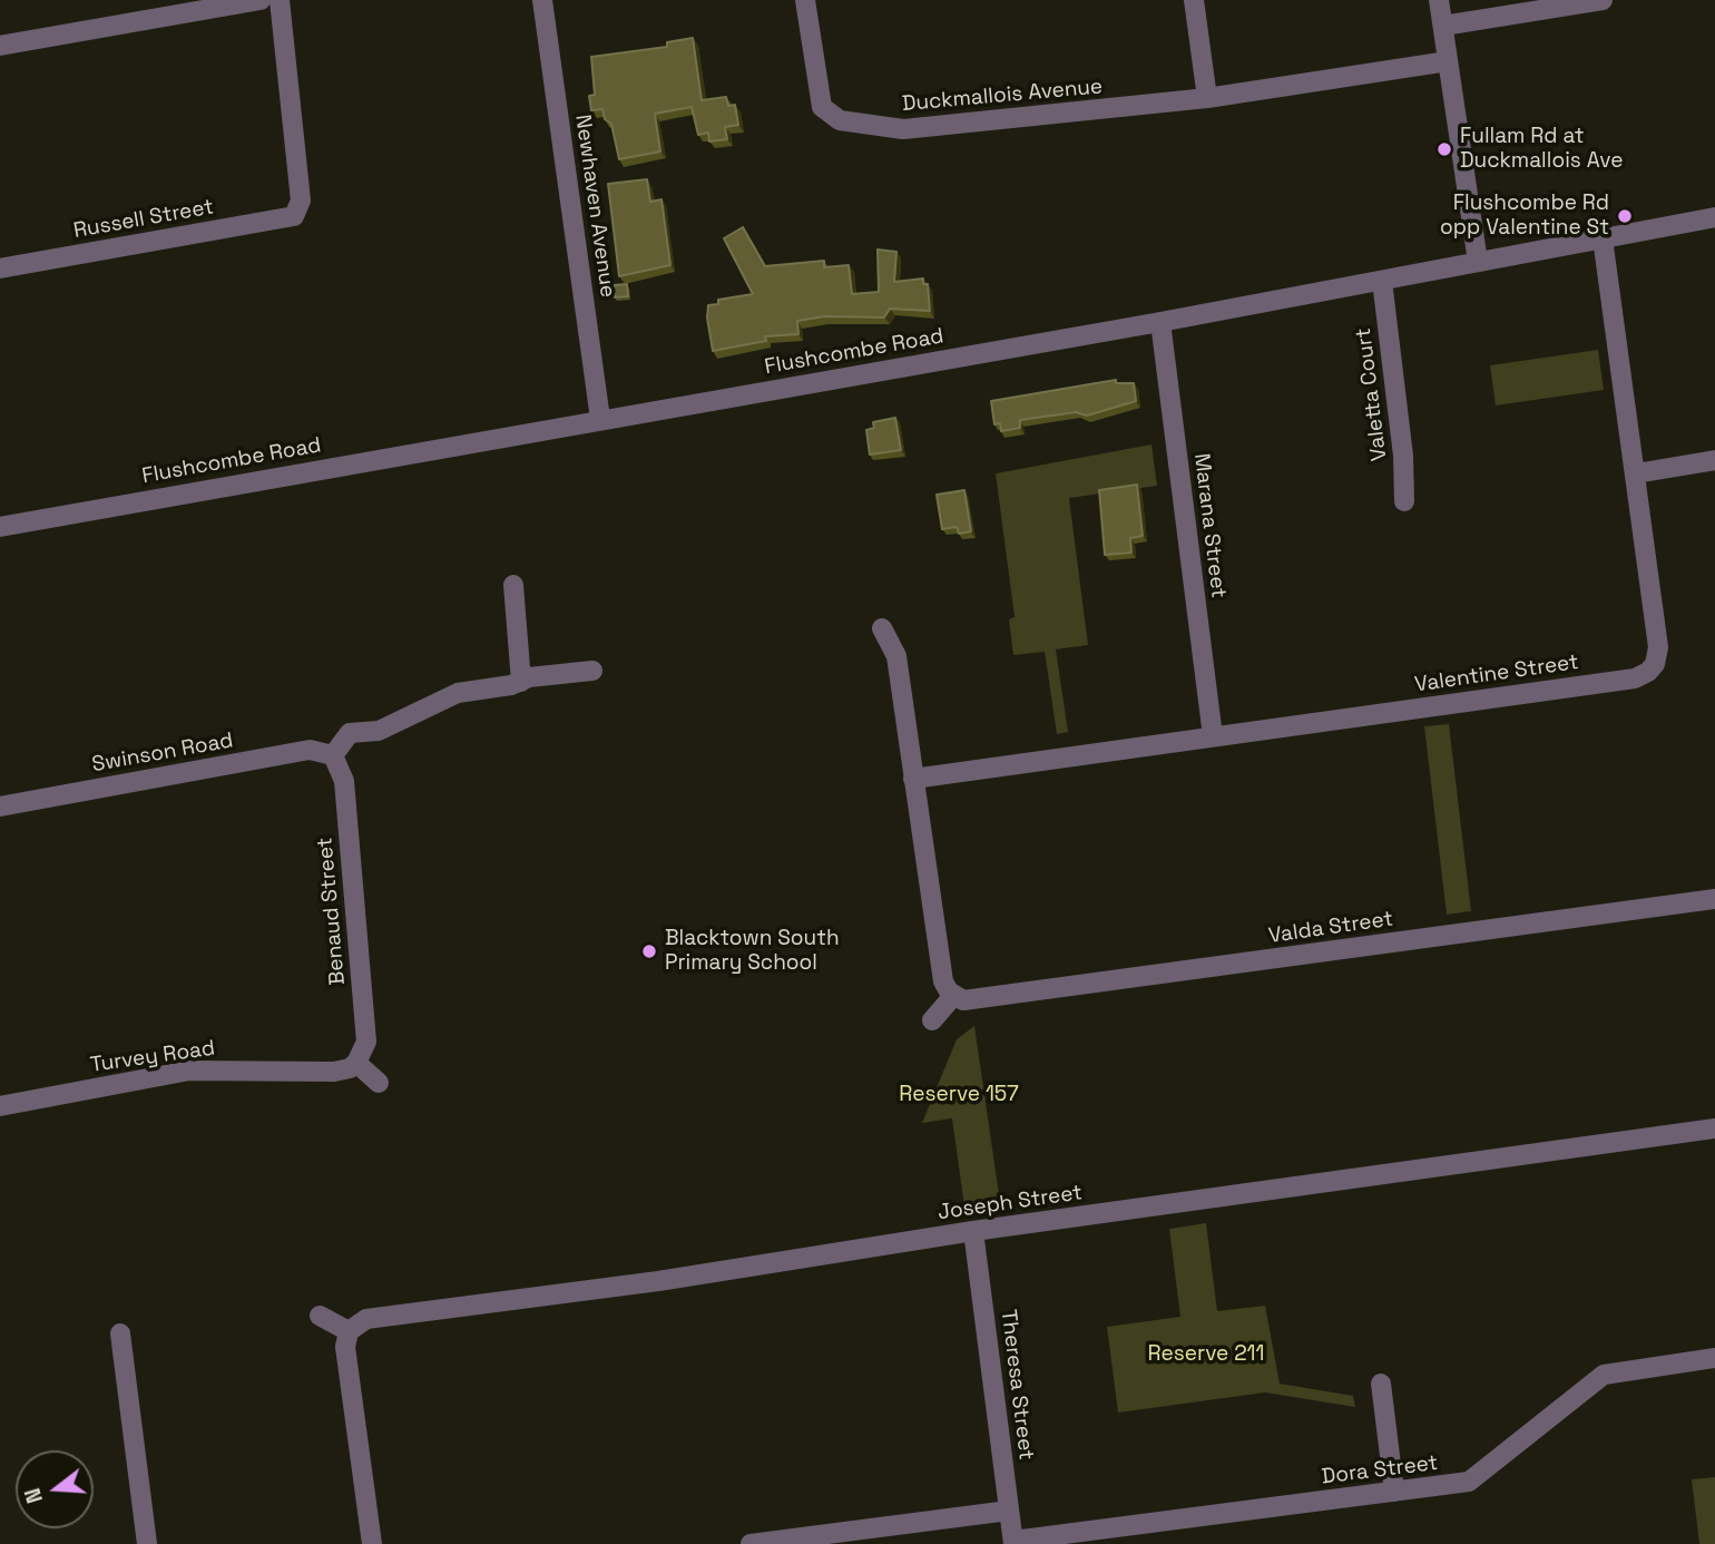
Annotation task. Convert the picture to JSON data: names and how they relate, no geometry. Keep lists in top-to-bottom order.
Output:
{
  "streets": {
    "street": [
      "Duckmallois Avenue",
      "Newhaven Avenue",
      "Russell Street",
      "Flushcombe Road",
      "Valetta Court",
      "Marana Street",
      "Valentine Street",
      "Swinson Road",
      "Benaud Street",
      "Valda Street",
      "Turvey Road",
      "Joseph Street",
      "Theresa Street",
      "Dora Street"
    ]
  },
  "crossings": [
    ["Newhaven Avenue", "Flushcombe Road"],
    ["Flushcombe Road", "Valetta Court"],
    ["Flushcombe Road", "Marana Street"],
    ["Flushcombe Road", "Valentine Street"],
    ["Marana Street", "Valentine Street"],
    ["Swinson Road", "Benaud Street"],
    ["Benaud Street", "Turvey Road"],
    ["Joseph Street", "Theresa Street"],
    ["Theresa Street", "Dora Street"]
  ],
  "parks": ["Reserve 157", "Reserve 211"],
  "places": ["Fullam Rd at Duckmallois Ave", "Flushcombe Rd opp Valentine St", "Blacktown South Primary School"],
  "north": "left"
}
